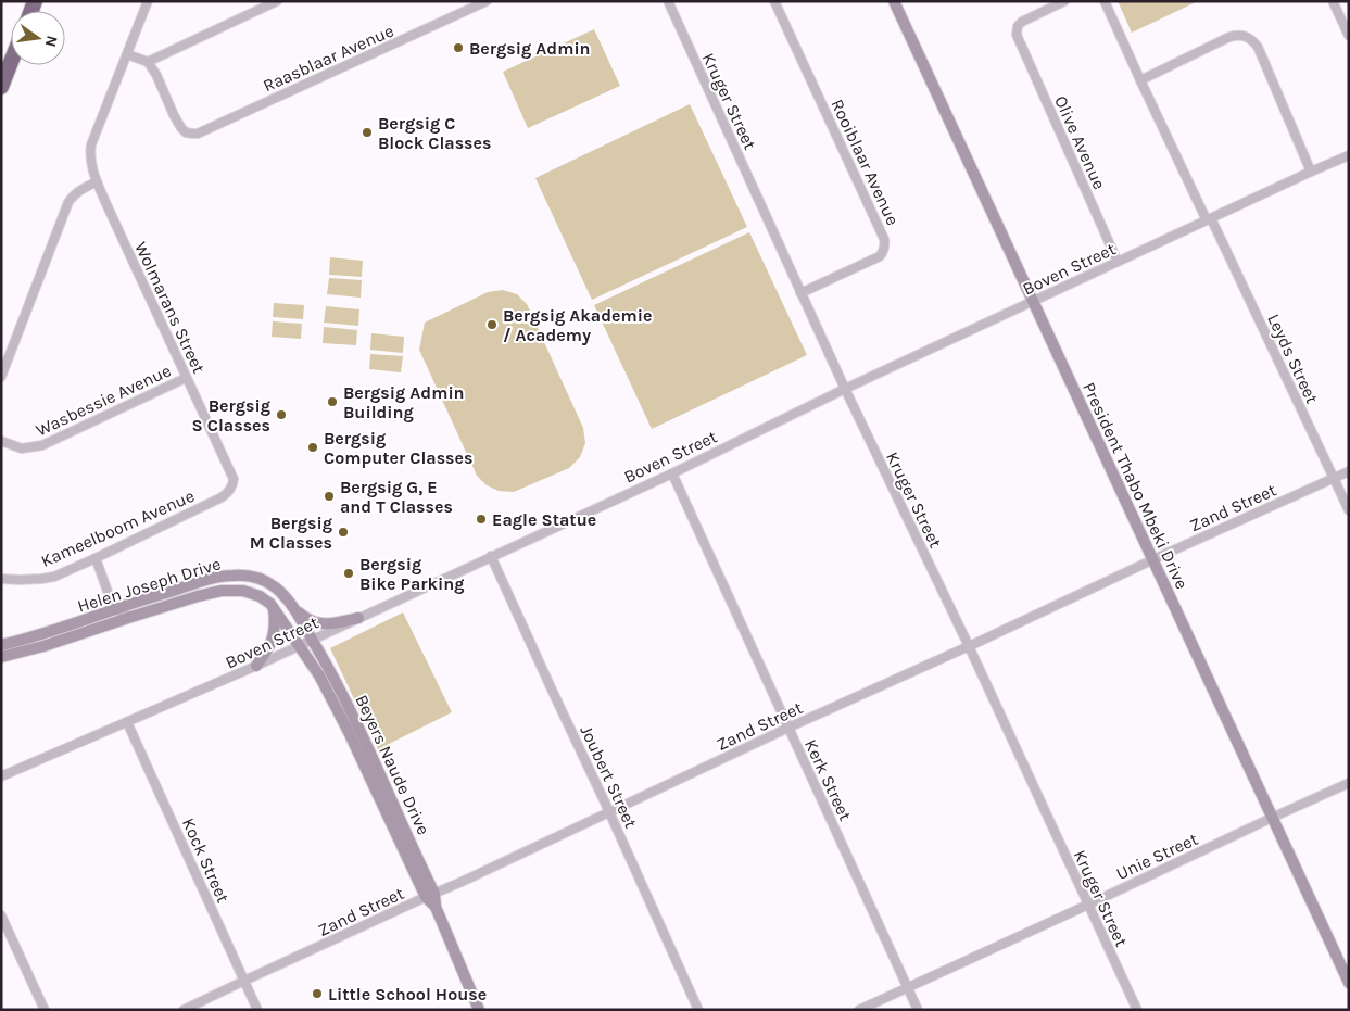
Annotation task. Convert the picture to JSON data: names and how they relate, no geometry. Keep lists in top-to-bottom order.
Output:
{
  "streets": {
    "street": [
      "Raasblaar Avenue",
      "Kruger Street",
      "Olive Avenue",
      "Rooiblaar Avenue",
      "Boven Street",
      "Wolmarans Street",
      "Leyds Street",
      "Wasbessie Avenue",
      "President Thabo Mbeki Drive",
      "Zand Street",
      "Kameelboom Avenue",
      "Helen Joseph Drive",
      "Beyers Naude Drive",
      "Joubert Street",
      "Kerk Street",
      "Unie Street",
      "Kock Street"
    ]
  },
  "crossings": [
    ["Kruger Street", "Rooiblaar Avenue"],
    ["Kruger Street", "Boven Street"],
    ["Kruger Street", "Zand Street"],
    ["Kruger Street", "Unie Street"],
    ["Olive Avenue", "Boven Street"],
    ["Boven Street", "Leyds Street"],
    ["Boven Street", "President Thabo Mbeki Drive"],
    ["Boven Street", "Helen Joseph Drive"],
    ["Boven Street", "Beyers Naude Drive"],
    ["Boven Street", "Joubert Street"],
    ["Boven Street", "Kerk Street"],
    ["Boven Street", "Kock Street"],
    ["Wolmarans Street", "Wasbessie Avenue"],
    ["Wolmarans Street", "Kameelboom Avenue"],
    ["Leyds Street", "Zand Street"],
    ["President Thabo Mbeki Drive", "Zand Street"],
    ["President Thabo Mbeki Drive", "Unie Street"],
    ["Zand Street", "Beyers Naude Drive"],
    ["Zand Street", "Joubert Street"],
    ["Zand Street", "Kerk Street"],
    ["Zand Street", "Kock Street"],
    ["Helen Joseph Drive", "Beyers Naude Drive"],
    ["Kerk Street", "Unie Street"]
  ],
  "places": [
    "Bergsig Admin",
    "Bergsig C Block Classes",
    "Bergsig Akademie / Academy",
    "Bergsig Admin Building",
    "Bergsig S Classes",
    "Bergsig Computer Classes",
    "Bergsig G, E and T Classes",
    "Eagle Statue",
    "Bergsig M Classes",
    "Bergsig Bike Parking",
    "Little School House"
  ],
  "north": "right"
}
